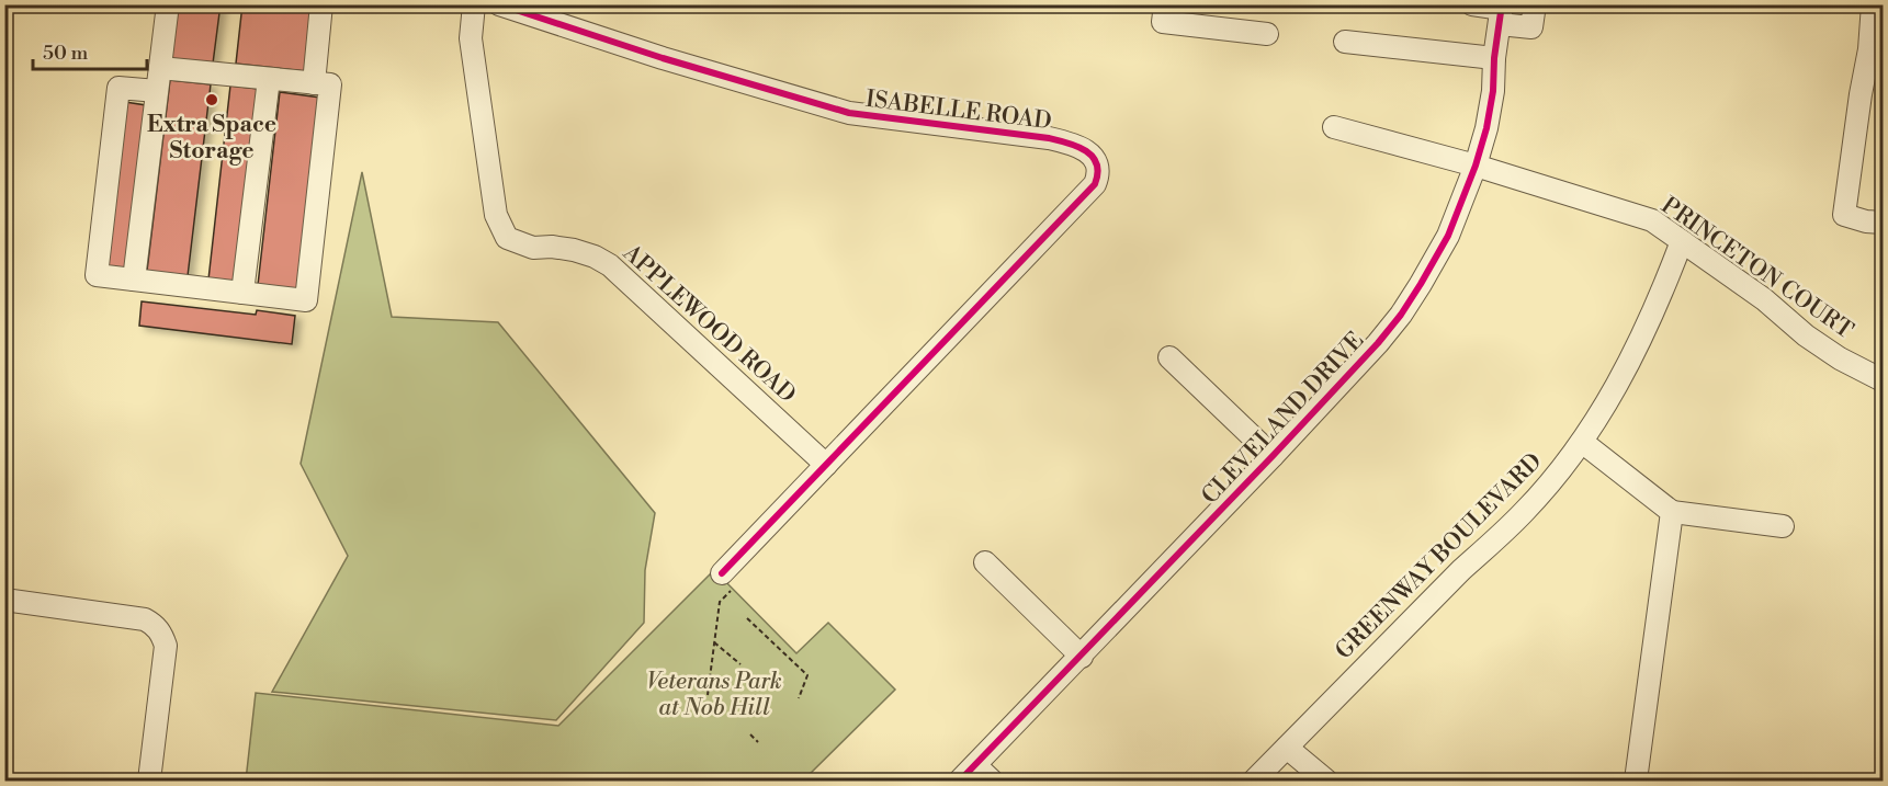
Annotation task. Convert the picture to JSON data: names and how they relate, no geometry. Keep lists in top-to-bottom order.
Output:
{
  "streets": {
    "street": [
      "ISABELLE ROAD",
      "PRINCETON COURT",
      "APPLEWOOD ROAD",
      "CLEVELAND DRIVE",
      "GREENWAY BOULEVARD"
    ]
  },
  "crossings": [
    ["ISABELLE ROAD", "APPLEWOOD ROAD"],
    ["PRINCETON COURT", "CLEVELAND DRIVE"],
    ["PRINCETON COURT", "GREENWAY BOULEVARD"]
  ],
  "parks": ["Veterans Park at Nob Hill"],
  "places": ["Extra Space Storage"],
  "scale_bar": "50 m"
}
